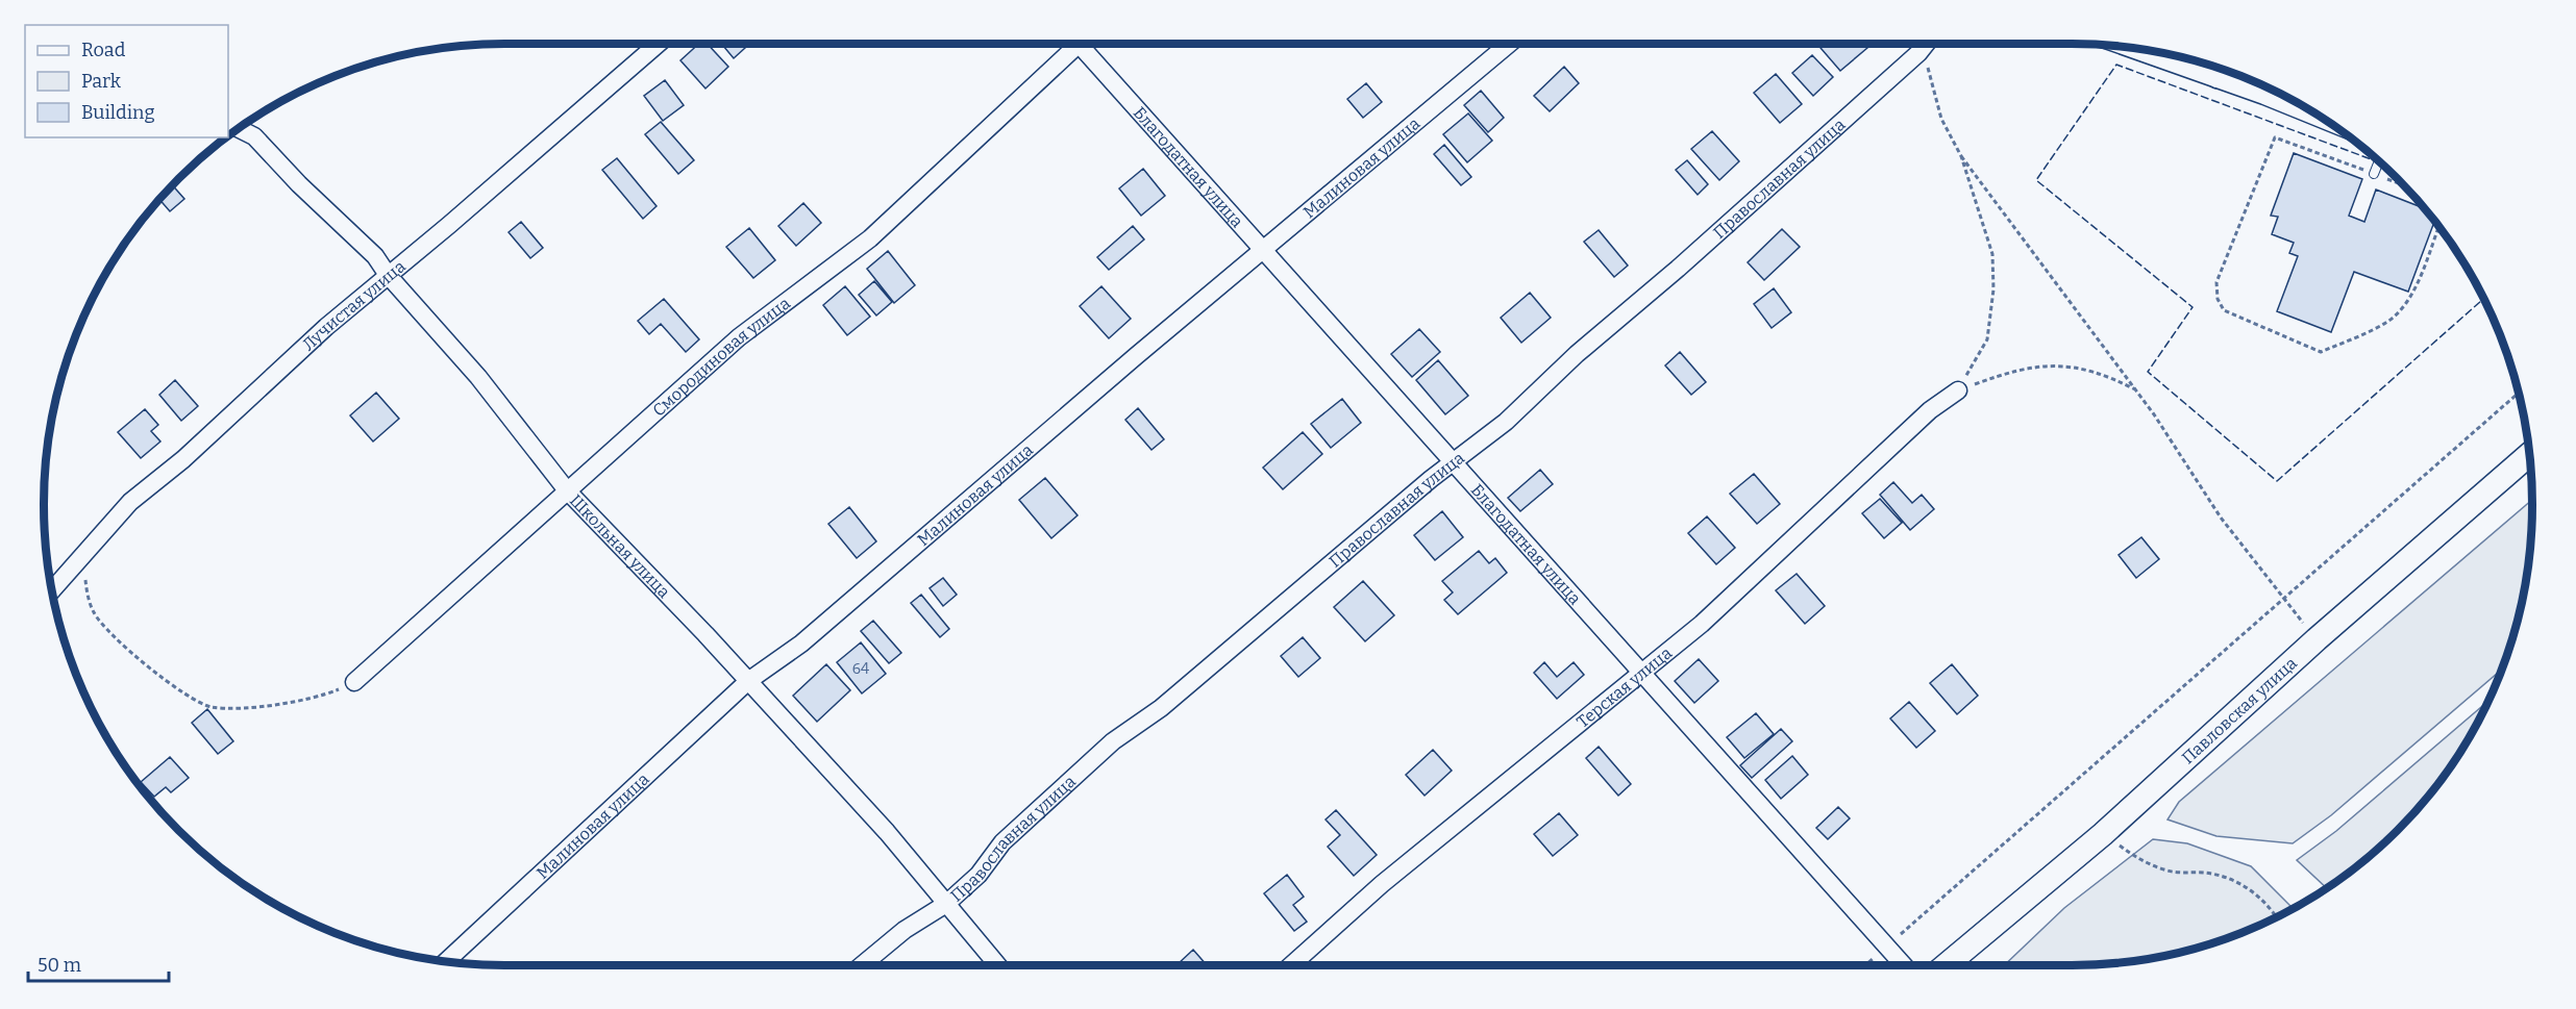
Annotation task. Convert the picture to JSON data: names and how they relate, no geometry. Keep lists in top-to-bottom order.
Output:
{
  "streets": {
    "street": [
      "Благодатная улица",
      "Малиновая улица",
      "Православная улица",
      "Лучистая улица",
      "Смородиновая улица",
      "Школьная улица",
      "Терская улица",
      "Павловская улица"
    ]
  },
  "crossings": [
    ["Благодатная улица", "Малиновая улица"],
    ["Благодатная улица", "Православная улица"],
    ["Благодатная улица", "Терская улица"],
    ["Малиновая улица", "Школьная улица"],
    ["Православная улица", "Школьная улица"],
    ["Лучистая улица", "Школьная улица"],
    ["Смородиновая улица", "Школьная улица"]
  ],
  "house_numbers": ["64"],
  "legend": ["Road", "Park", "Building"],
  "scale_bar": "50 m"
}
